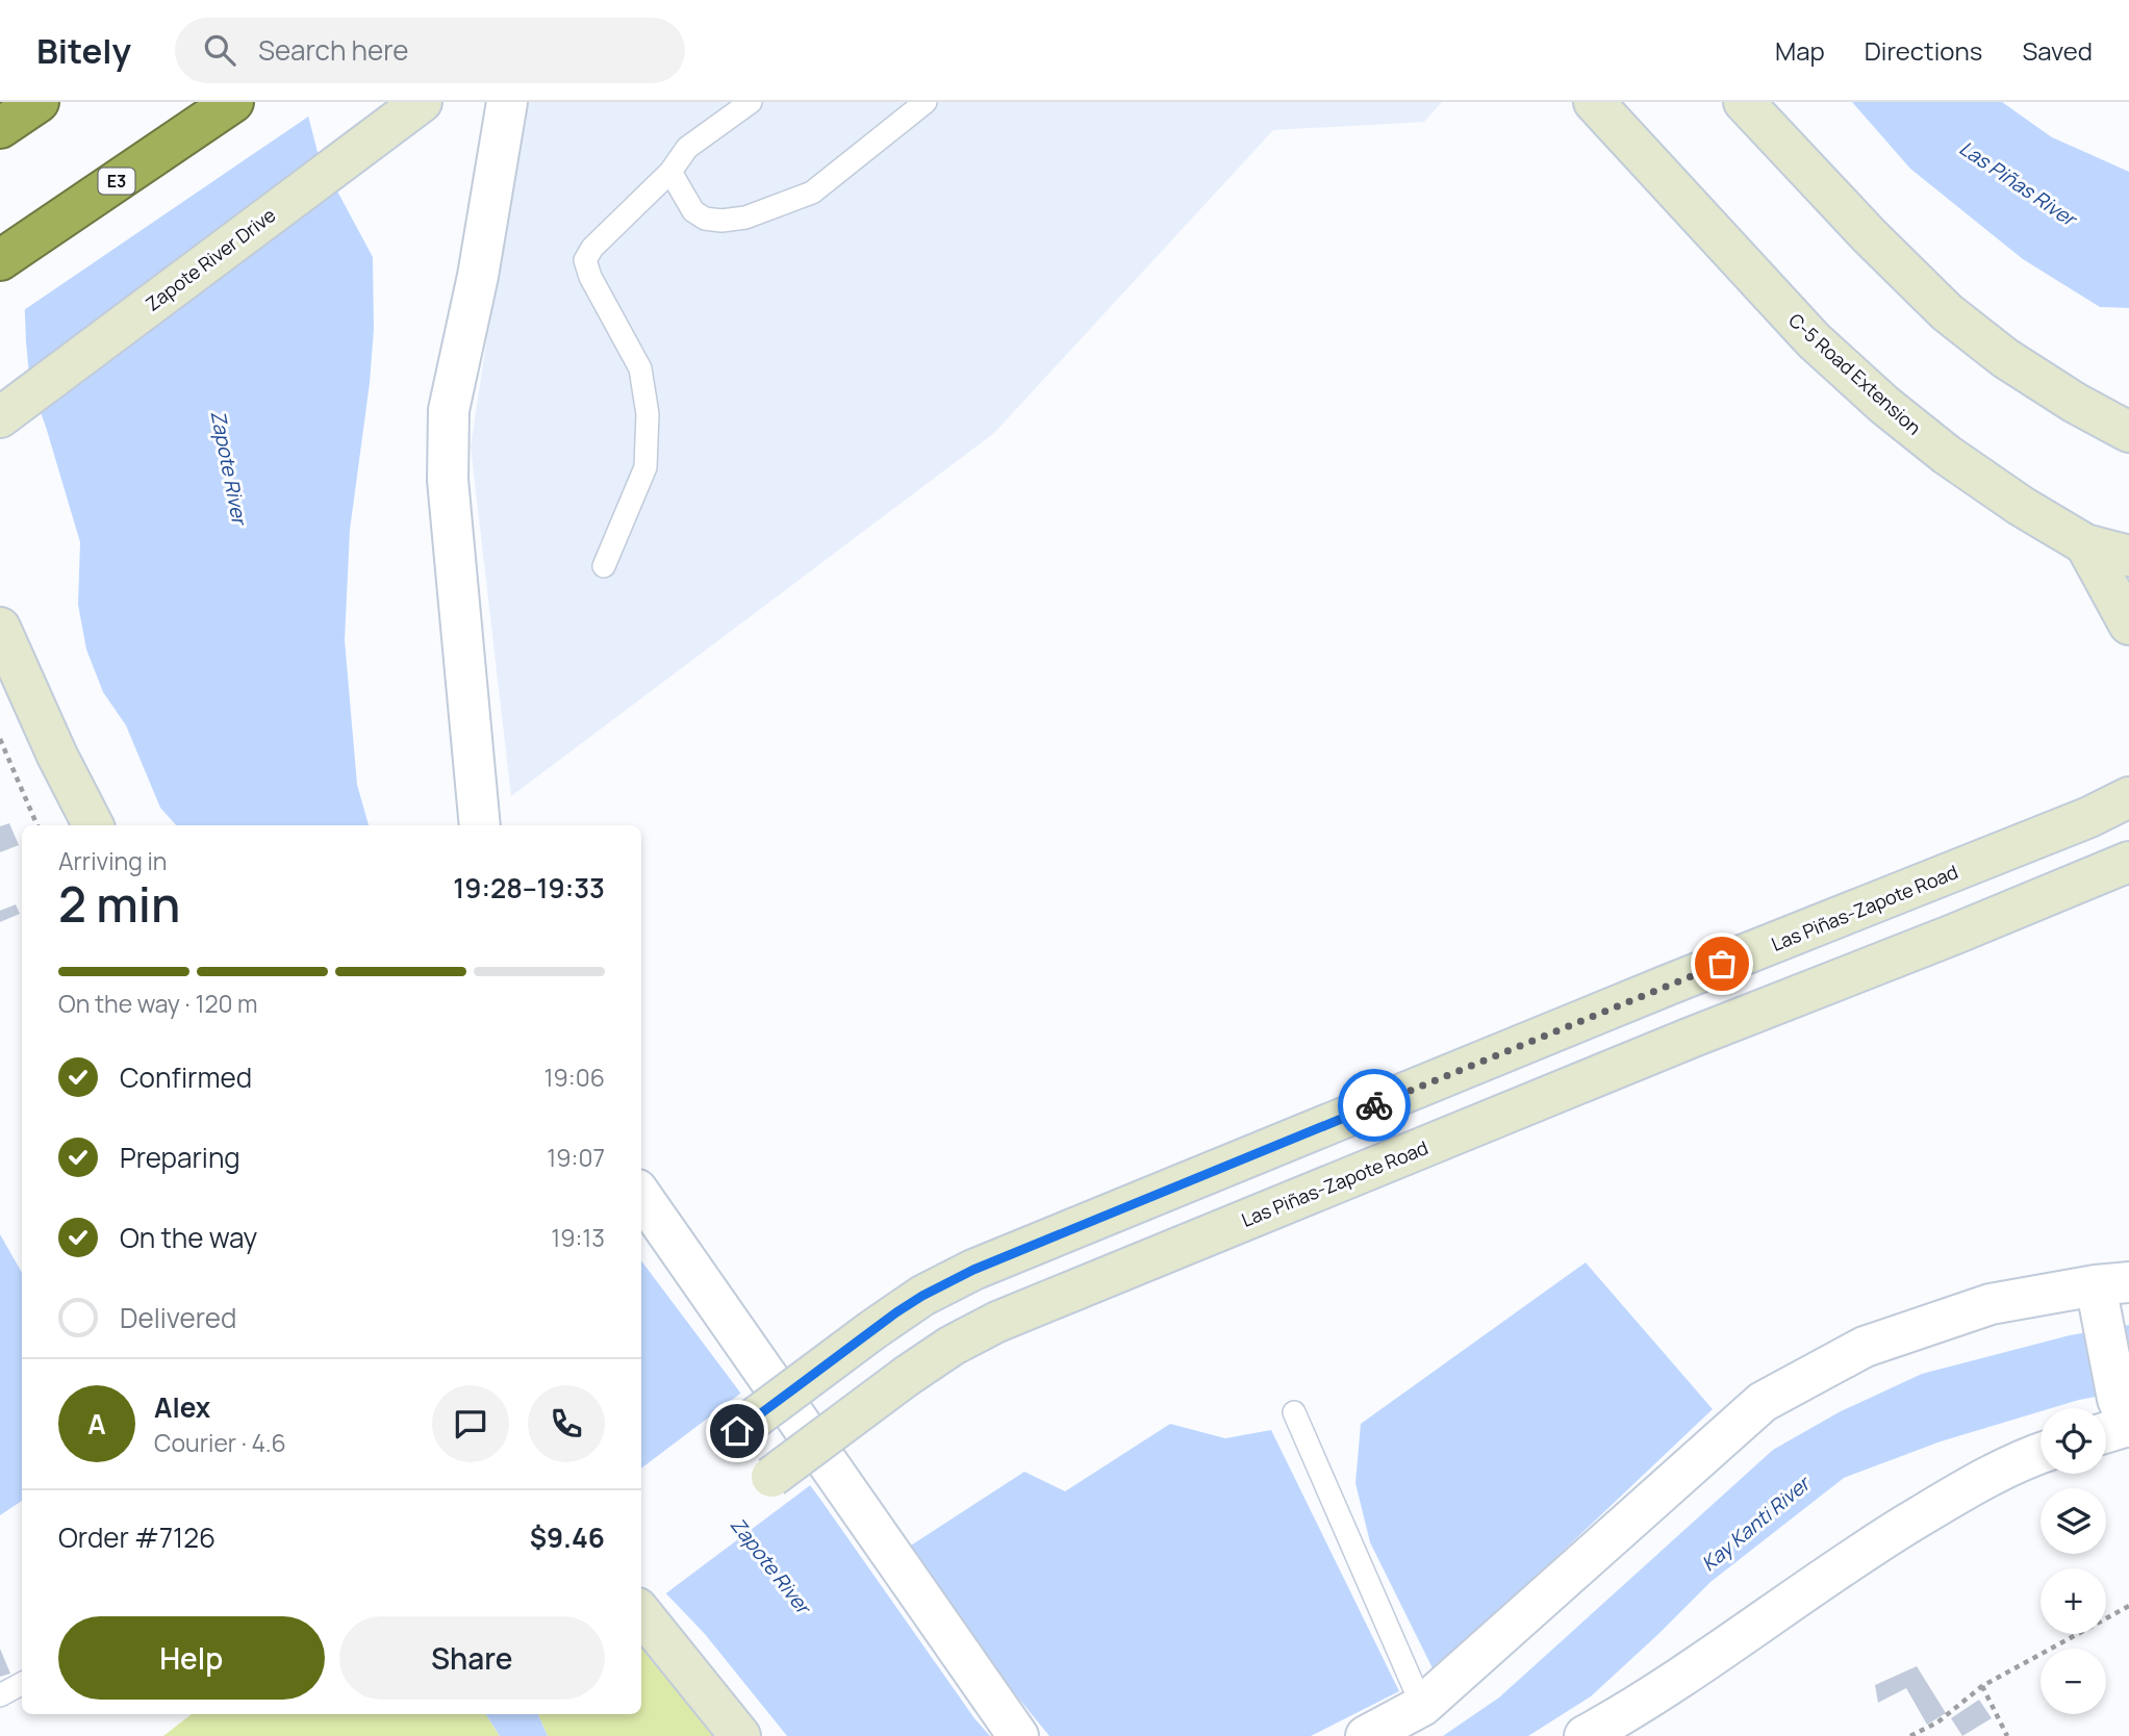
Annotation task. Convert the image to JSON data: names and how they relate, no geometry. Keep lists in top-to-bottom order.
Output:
{
  "streets": {
    "highway": ["E3"],
    "main road": ["Zapote River Drive", "C-5 Road Extension", "Las Piñas-Zapote Road"]
  },
  "water": ["Las Piñas River", "Zapote River", "Kay Kanti River"],
  "page": {
    "header": "Bitely",
    "search": "Search here",
    "nav": ["Map", "Directions", "Saved"],
    "heading": ["2 min", "Arriving in", "19:28–19:33"],
    "panel": [
      "Alex",
      "Courier · 4.6",
      "Order #7126",
      "$9.46"
    ],
    "bar": "On the way · 120 m",
    "list": [
      ["Confirmed", "19:06"],
      ["Preparing", "19:07"],
      ["On the way", "19:13"],
      "Delivered"
    ],
    "round": "A",
    "map_buttons": ["+", "−"],
    "buttons": ["Help", "Share"]
  }
}
